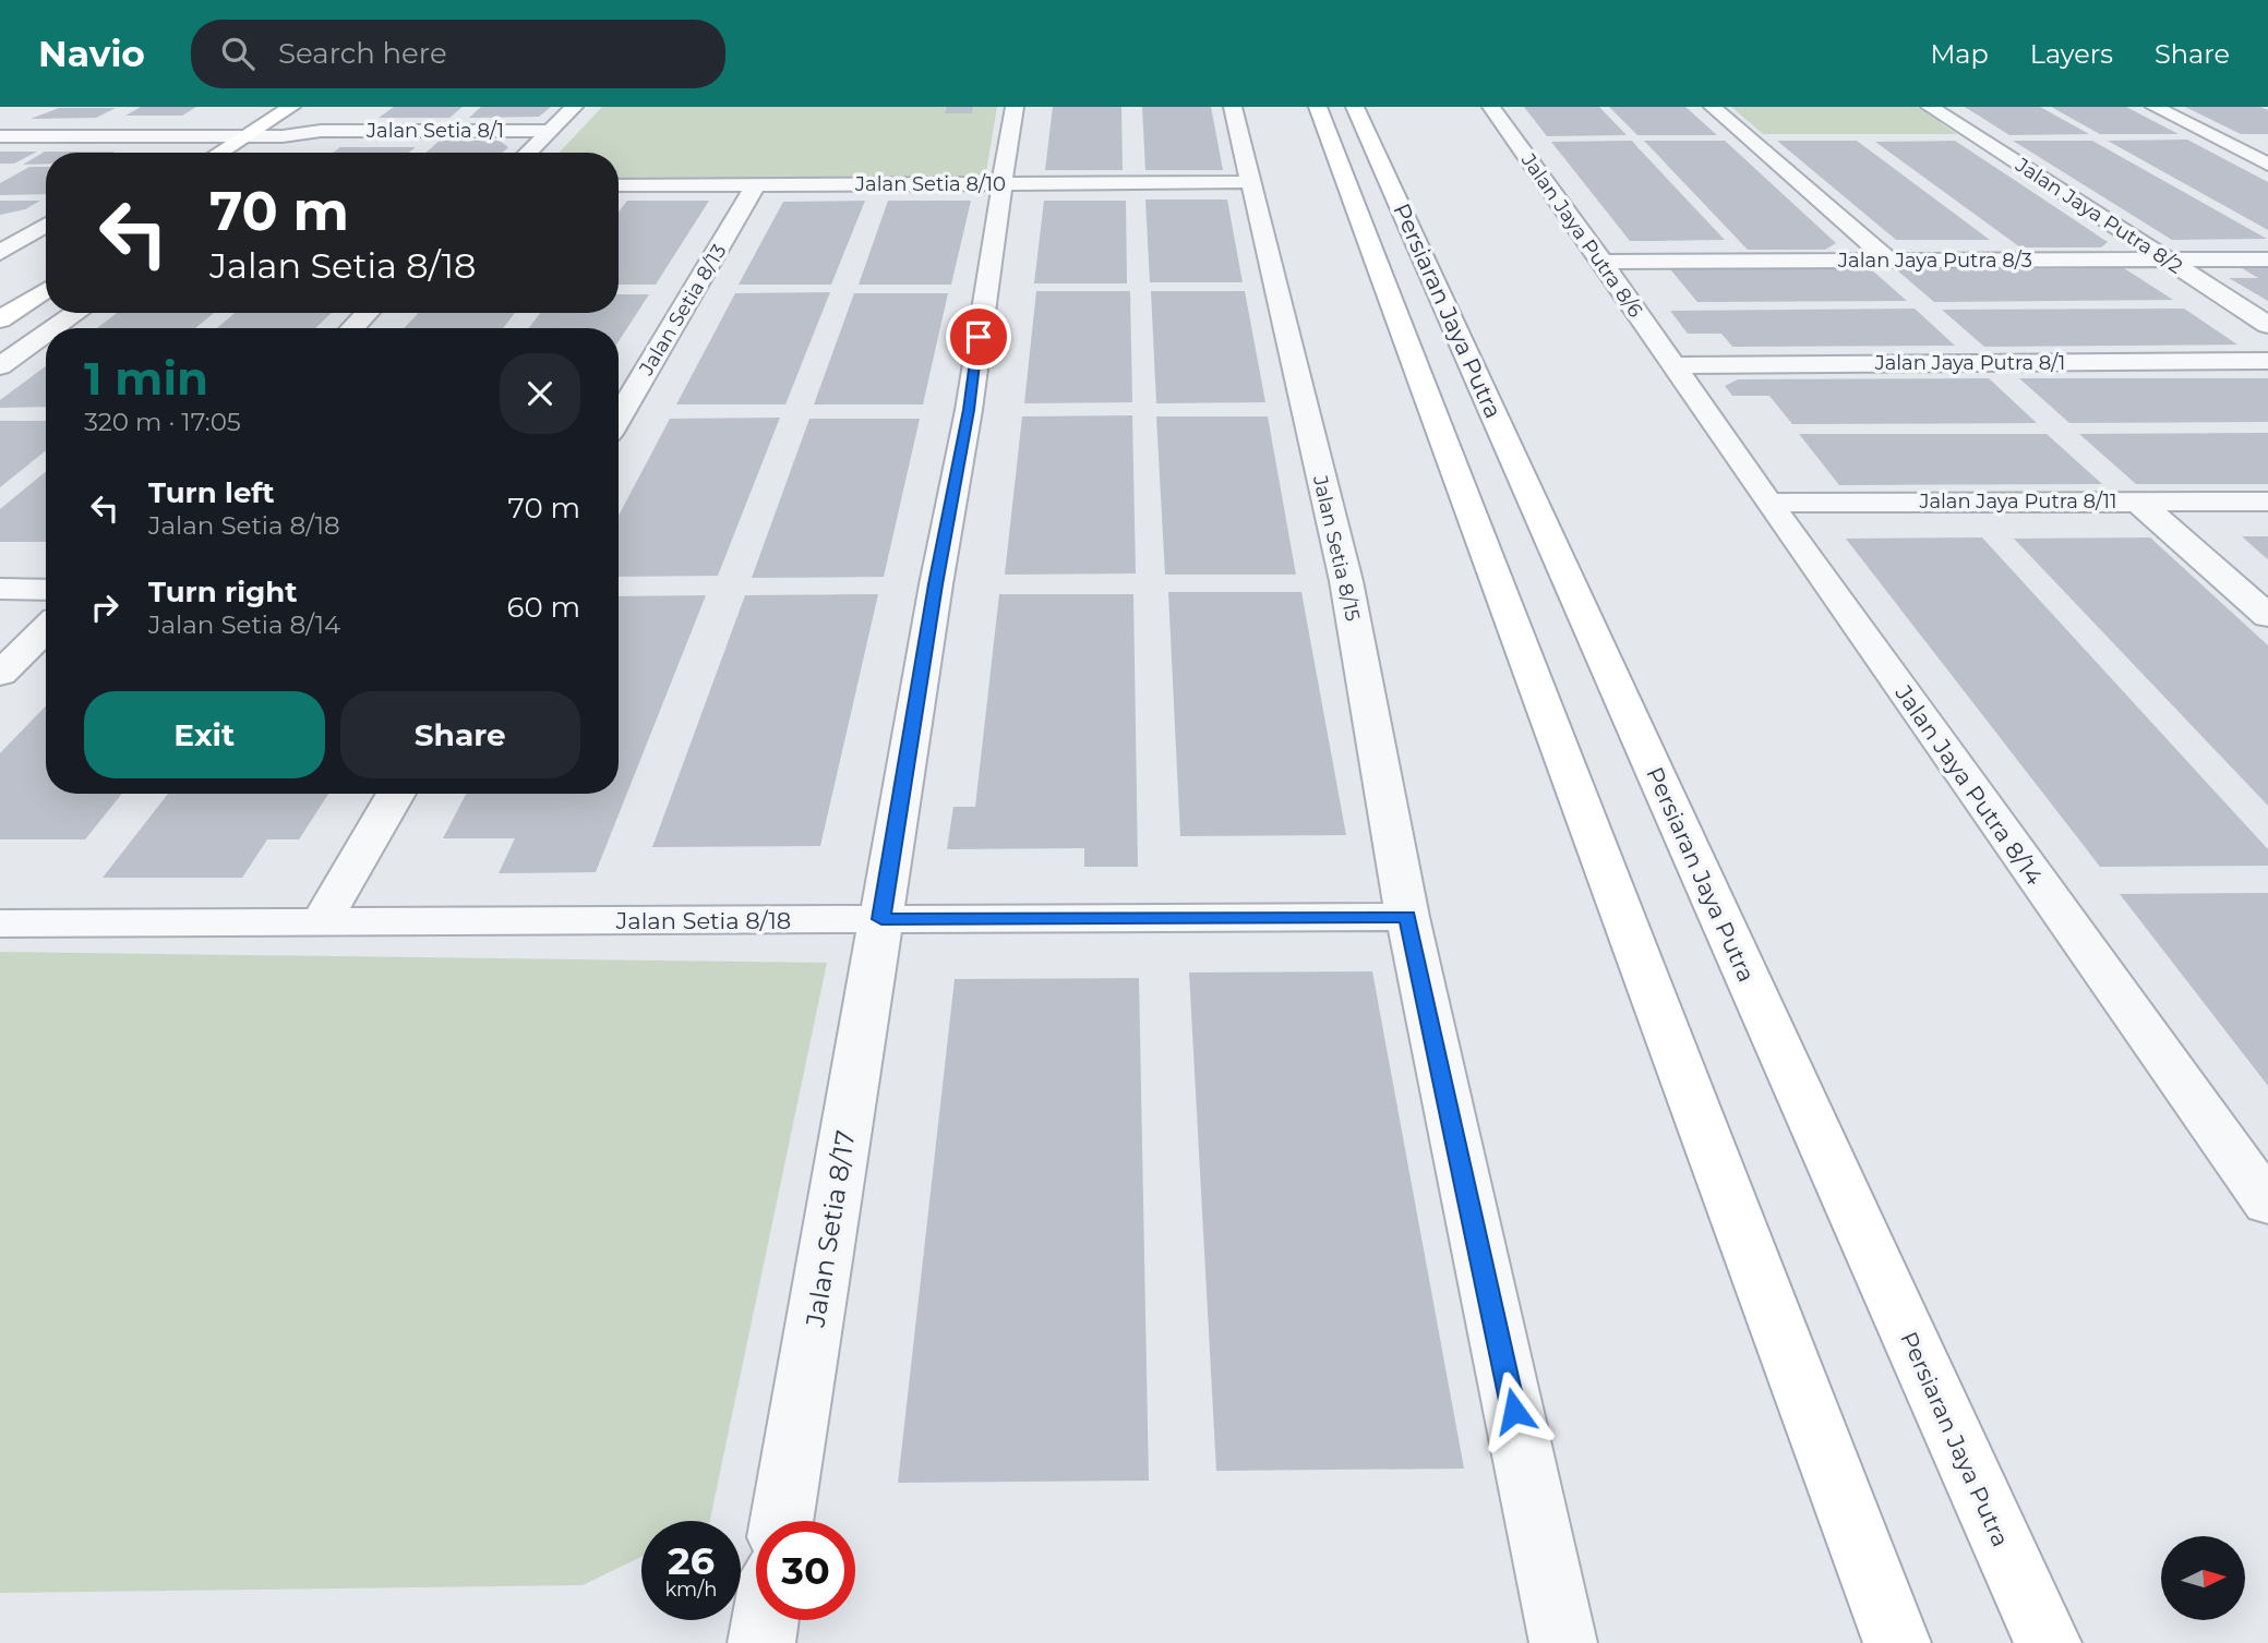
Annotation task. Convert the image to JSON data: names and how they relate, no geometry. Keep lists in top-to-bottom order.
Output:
{
  "streets": {
    "main road": ["Persiaran Jaya Putra"],
    "street": [
      "Jalan Setia 8/1",
      "Jalan Setia 8/10",
      "Jalan Jaya Putra 8/2",
      "Jalan Jaya Putra 8/6",
      "Jalan Jaya Putra 8/3",
      "Jalan Setia 8/13",
      "Jalan Jaya Putra 8/1",
      "Jalan Jaya Putra 8/11",
      "Jalan Setia 8/15",
      "Jalan Jaya Putra 8/14",
      "Jalan Setia 8/18",
      "Jalan Setia 8/17"
    ]
  },
  "crossings": [
    ["Jalan Setia 8/10", "Jalan Setia 8/13"],
    ["Jalan Setia 8/10", "Jalan Setia 8/15"],
    ["Jalan Setia 8/10", "Jalan Setia 8/17"],
    ["Jalan Jaya Putra 8/2", "Jalan Jaya Putra 8/3"],
    ["Jalan Jaya Putra 8/6", "Jalan Jaya Putra 8/3"],
    ["Jalan Jaya Putra 8/6", "Jalan Jaya Putra 8/1"],
    ["Jalan Jaya Putra 8/6", "Jalan Jaya Putra 8/14"],
    ["Jalan Jaya Putra 8/1", "Jalan Jaya Putra 8/14"],
    ["Jalan Jaya Putra 8/11", "Jalan Jaya Putra 8/14"],
    ["Jalan Setia 8/15", "Jalan Setia 8/18"],
    ["Jalan Setia 8/18", "Jalan Setia 8/17"]
  ],
  "north": "right",
  "page": {
    "header": "Navio",
    "search": "Search here",
    "nav": ["Map", "Layers", "Share"],
    "turn": ["70 m", "Jalan Setia 8/18"],
    "heading": ["1 min", "320 m · 17:05"],
    "list": [
      {
        "name": "Turn left",
        "note": "Jalan Setia 8/18",
        "value": "70 m"
      },
      {
        "name": "Turn right",
        "note": "Jalan Setia 8/14",
        "value": "60 m"
      }
    ],
    "buttons": ["Exit", "Share"],
    "speed": "26 km/h",
    "limit": "30"
  }
}
